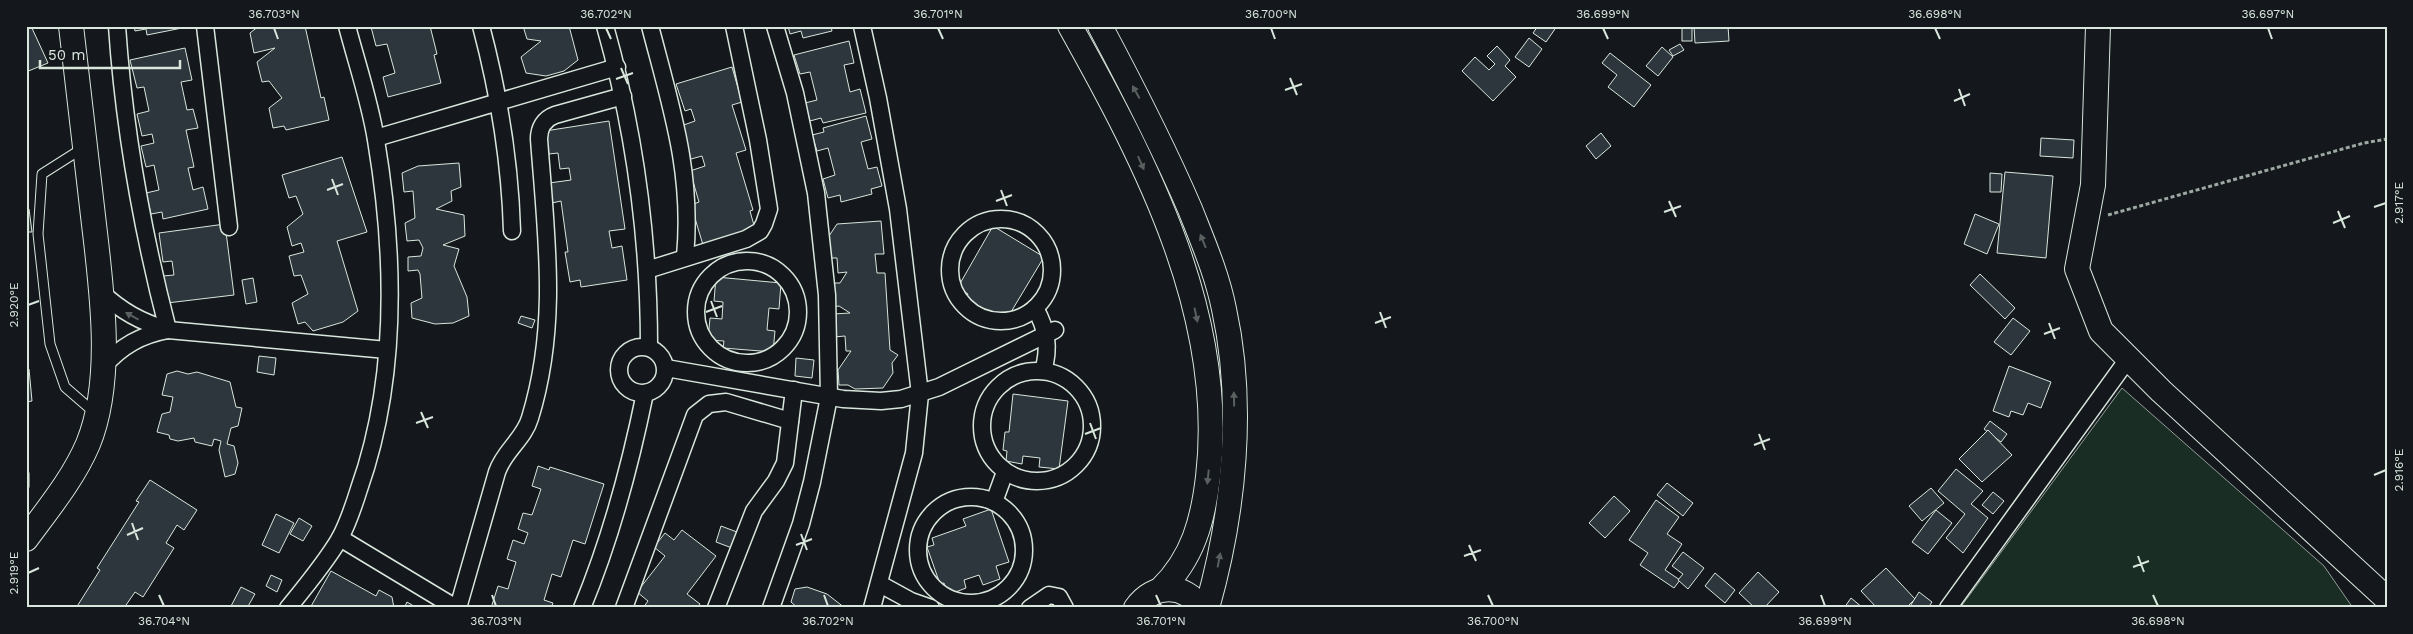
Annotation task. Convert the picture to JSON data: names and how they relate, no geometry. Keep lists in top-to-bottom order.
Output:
{
  "scale_bar": "50 m",
  "coordinates": [
    "36.703°N",
    "36.702°N",
    "36.701°N",
    "36.700°N",
    "36.699°N",
    "36.698°N",
    "36.697°N",
    "2.917°E",
    "2.920°E",
    "2.916°E",
    "2.919°E",
    "36.704°N"
  ]
}
